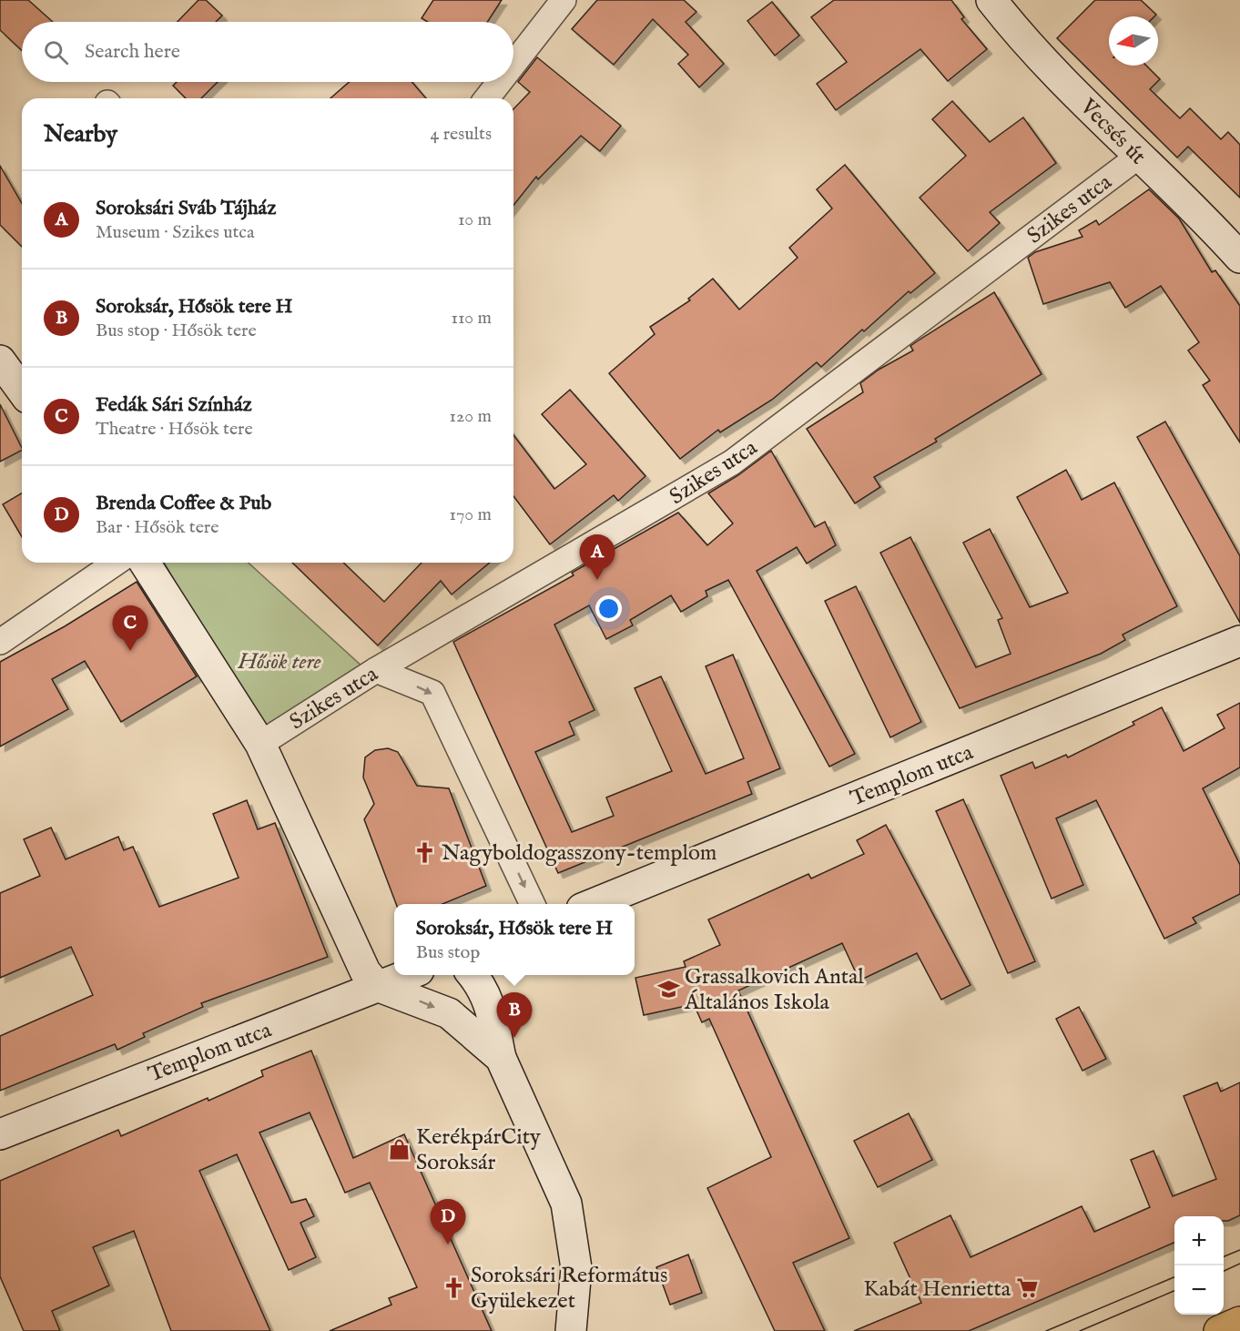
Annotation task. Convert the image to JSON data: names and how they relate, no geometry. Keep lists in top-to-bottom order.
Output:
{
  "streets": {
    "street": ["Vecsés út", "Szikes utca", "Templom utca"]
  },
  "crossings": [
    ["Vecsés út", "Szikes utca"]
  ],
  "parks": ["Hősök tere"],
  "places": {
    "church": ["Nagyboldogasszony-templom", "Soroksári Református Gyülekezet"],
    "school or university": ["Grassalkovich Antal Általános Iskola"],
    "shop": ["KerékpárCity Soroksár"],
    "supermarket": ["Kabát Henrietta"]
  },
  "north": "left",
  "page": {
    "search": "Search here",
    "heading": ["Nearby", "4 results"],
    "list": [
      {
        "mark": "A",
        "name": "Soroksári Sváb Tájház",
        "note": "Museum · Szikes utca",
        "value": "10 m"
      },
      {
        "mark": "B",
        "name": "Soroksár, Hősök tere H",
        "note": "Bus stop · Hősök tere",
        "value": "110 m"
      },
      {
        "mark": "C",
        "name": "Fedák Sári Színház",
        "note": "Theatre · Hősök tere",
        "value": "120 m"
      },
      {
        "mark": "D",
        "name": "Brenda Coffee & Pub",
        "note": "Bar · Hősök tere",
        "value": "170 m"
      }
    ],
    "pins": [
      "A",
      "C",
      "B",
      "D"
    ],
    "popup": ["Soroksár, Hősök tere H", "Bus stop"],
    "map_buttons": ["+", "−"]
  }
}
